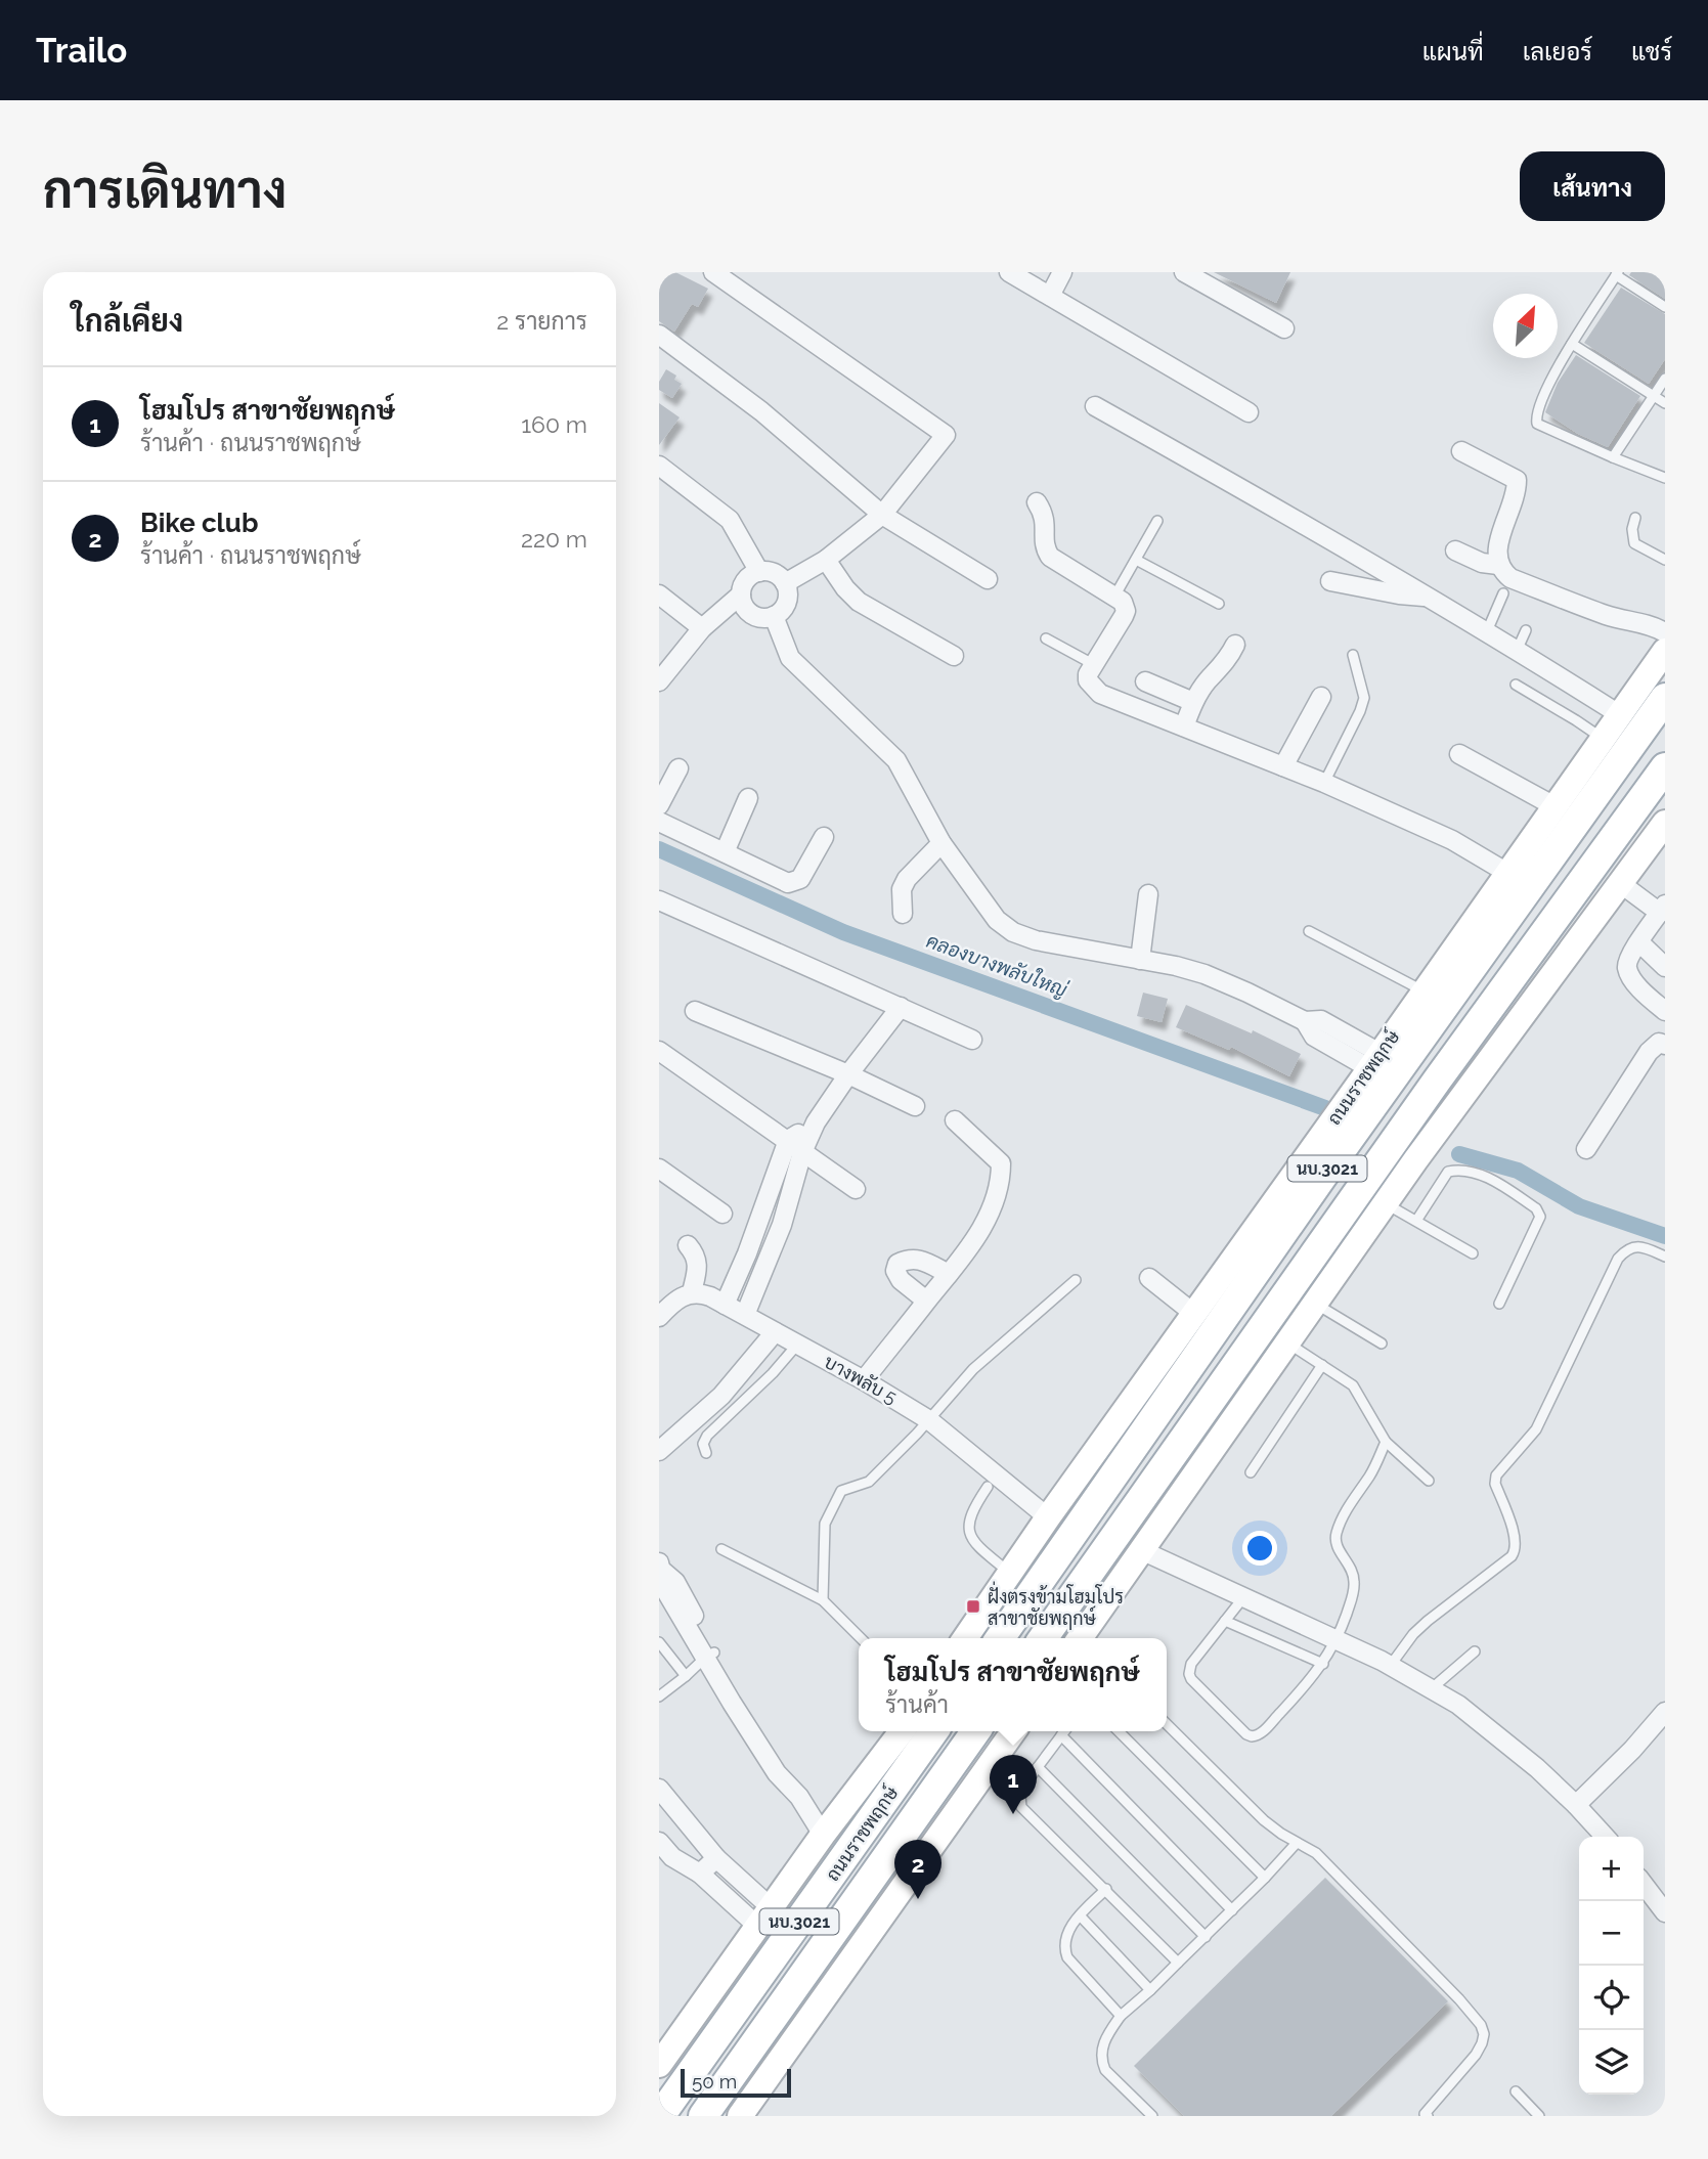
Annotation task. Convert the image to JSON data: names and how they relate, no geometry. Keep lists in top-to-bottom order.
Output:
{
  "streets": {
    "main road": ["ถนนราชพฤกษ์", "นบ.3021"],
    "street": ["บางพลับ 5"]
  },
  "crossings": [
    ["ถนนราชพฤกษ์", "บางพลับ 5"]
  ],
  "water": ["คลองบางพลับใหญ่"],
  "places": {
    "transit": ["ฝั่งตรงข้ามโฮมโปร สาขาชัยพฤกษ์"]
  },
  "scale_bar": "50 m",
  "north": "top right",
  "page": {
    "header": "Trailo",
    "nav": ["แผนที่", "เลเยอร์", "แชร์"],
    "buttons": "เส้นทาง",
    "title": "การเดินทาง",
    "heading": ["ใกล้เคียง", "2 รายการ"],
    "list": [
      {
        "mark": "1",
        "name": "โฮมโปร สาขาชัยพฤกษ์",
        "note": "ร้านค้า · ถนนราชพฤกษ์",
        "value": "160 m"
      },
      {
        "mark": "2",
        "name": "Bike club",
        "note": "ร้านค้า · ถนนราชพฤกษ์",
        "value": "220 m"
      }
    ],
    "popup": ["โฮมโปร สาขาชัยพฤกษ์", "ร้านค้า"],
    "pins": ["1", "2"],
    "map_buttons": ["+", "−"],
    "scale": "50 m"
  }
}
